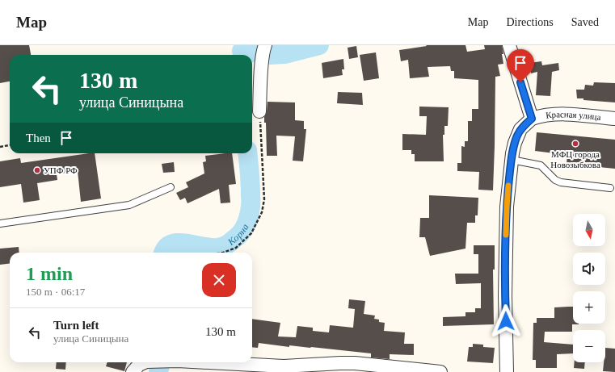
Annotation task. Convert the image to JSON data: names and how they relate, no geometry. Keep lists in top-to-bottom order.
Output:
{
  "streets": {
    "street": ["Красная улица"]
  },
  "water": ["Корна"],
  "places": ["МФЦ города Новозыбкова", "УПФ РФ"],
  "north": "bottom",
  "page": {
    "header": "Map",
    "nav": ["Map", "Directions", "Saved"],
    "turn": ["130 m", "улица Синицына"],
    "then": "Then",
    "map_buttons": ["+", "−"],
    "heading": ["1 min", "150 m · 06:17"],
    "list": [
      {
        "name": "Turn left",
        "note": "улица Синицына",
        "value": "130 m"
      }
    ]
  }
}
